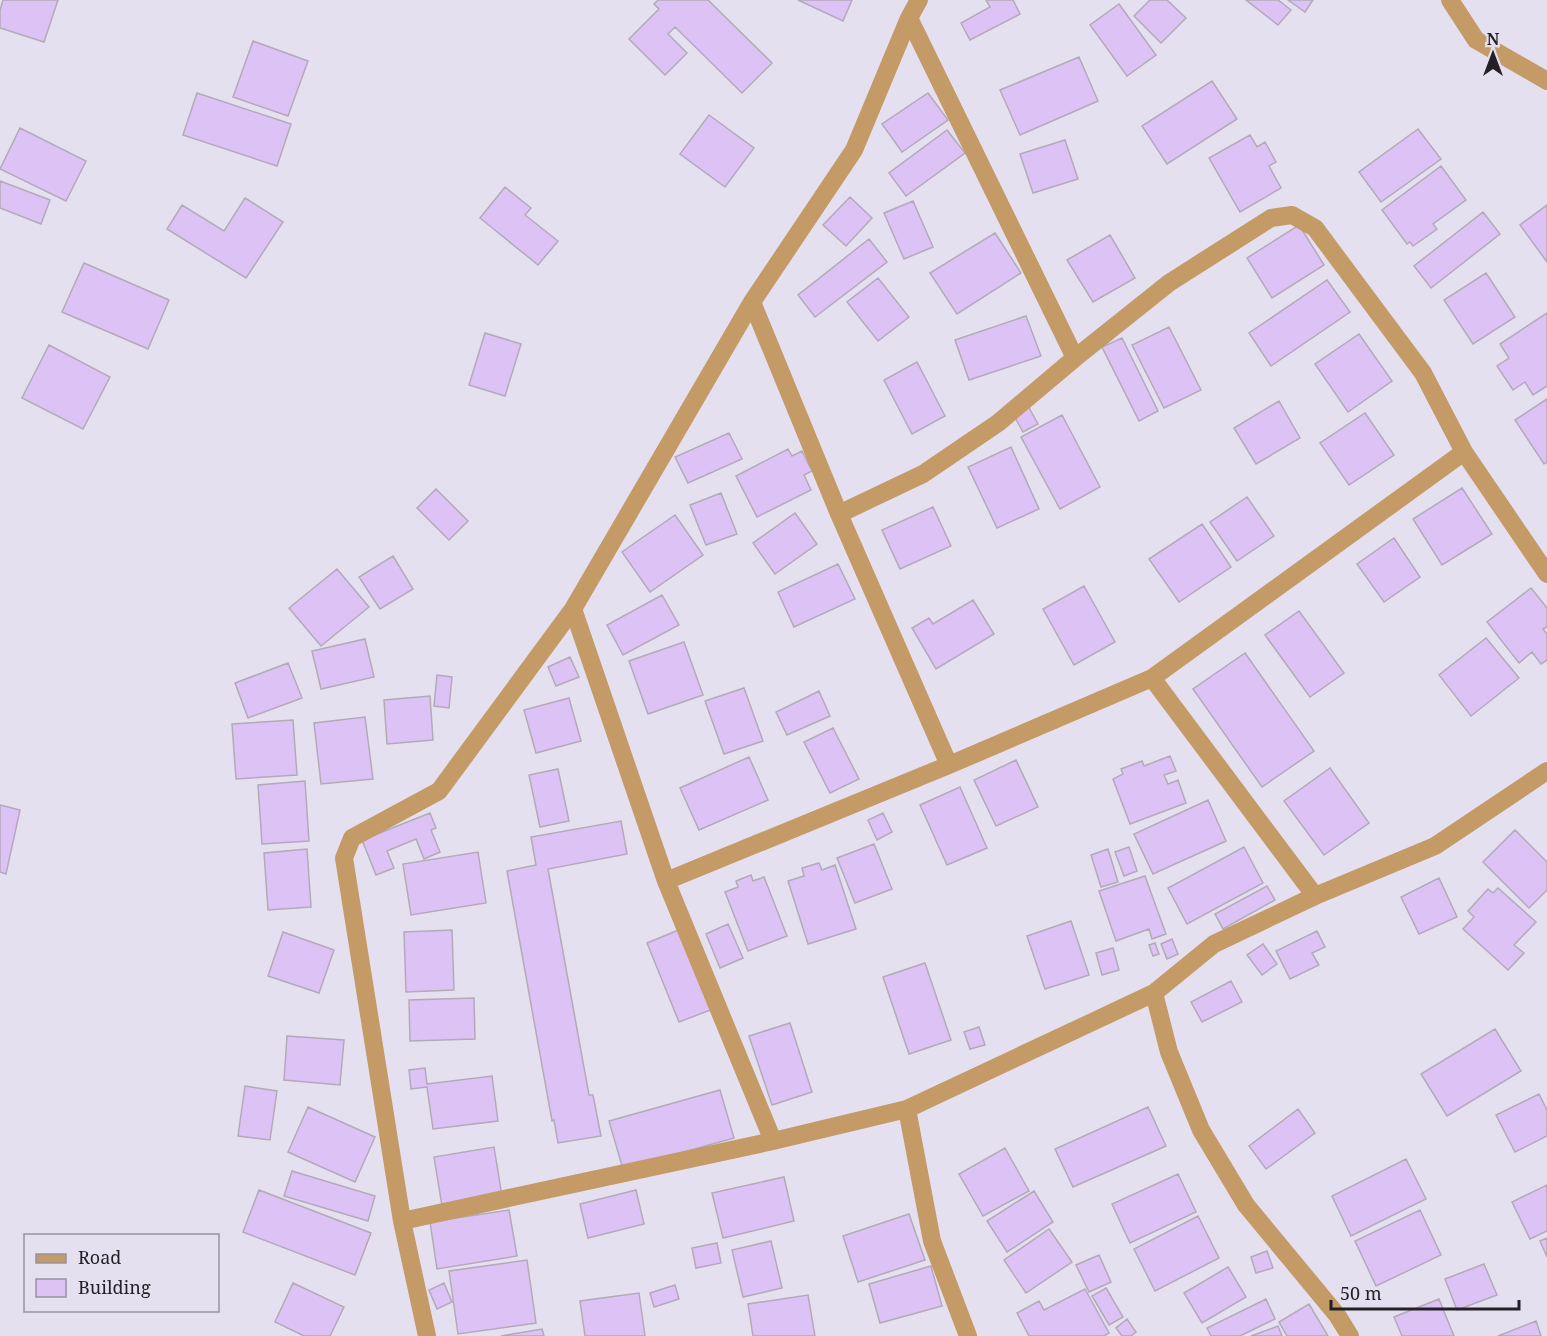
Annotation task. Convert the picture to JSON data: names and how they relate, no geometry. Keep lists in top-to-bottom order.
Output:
{
  "legend": ["Road", "Building"],
  "scale_bar": "50 m",
  "north": "top"
}
